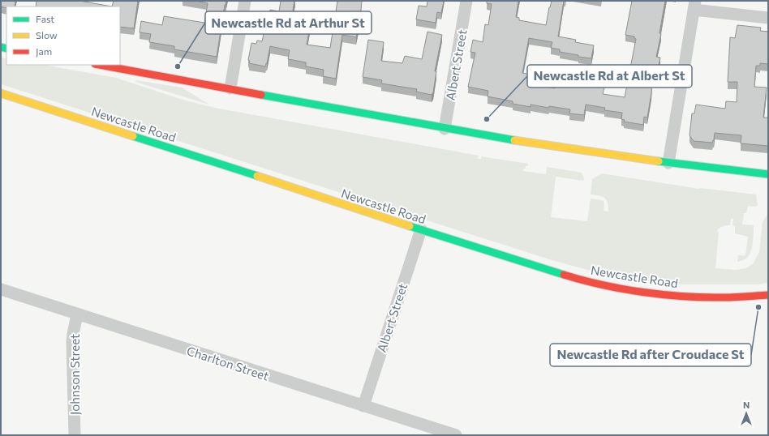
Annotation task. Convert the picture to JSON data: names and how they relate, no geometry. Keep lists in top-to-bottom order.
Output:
{
  "streets": {
    "highway": ["Newcastle Road"],
    "street": ["Albert Street", "Charlton Street", "Johnson Street"]
  },
  "crossings": [
    ["Albert Street", "Newcastle Road"],
    ["Albert Street", "Charlton Street"],
    ["Charlton Street", "Johnson Street"]
  ],
  "places": ["Newcastle Rd at Arthur St", "Newcastle Rd at Albert St", "Newcastle Rd after Croudace St"],
  "legend": ["Fast", "Slow", "Jam"],
  "north": "top"
}
